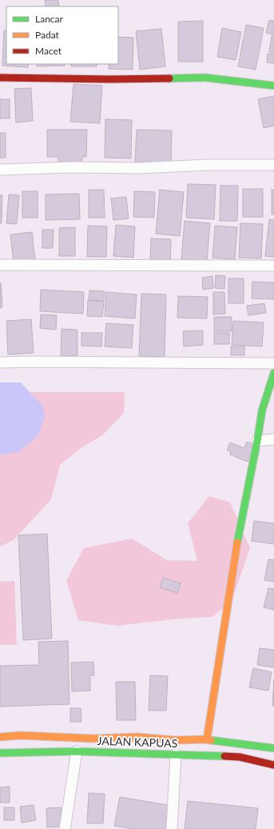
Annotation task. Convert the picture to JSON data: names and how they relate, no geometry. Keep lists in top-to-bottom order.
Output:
{
  "streets": {
    "street": ["JALAN KAPUAS"]
  },
  "legend": ["Lancar", "Padat", "Macet"]
}
